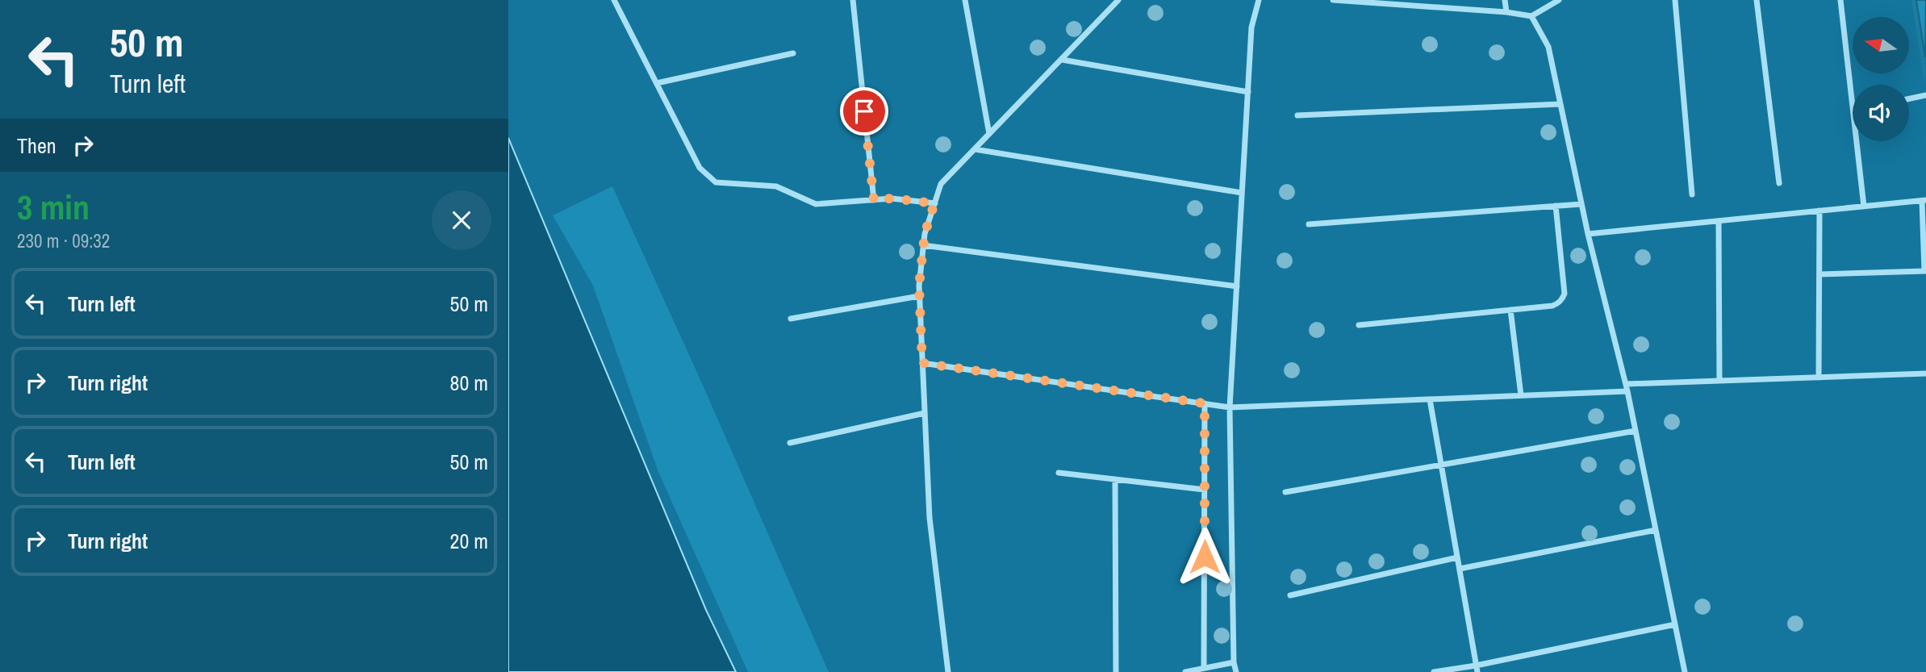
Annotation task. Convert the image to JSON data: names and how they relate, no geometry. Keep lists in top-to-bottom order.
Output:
{
  "north": "left",
  "page": {
    "turn": ["50 m", "Turn left"],
    "then": "Then",
    "heading": ["3 min", "230 m · 09:32"],
    "list": [
      {
        "name": "Turn left",
        "value": "50 m"
      },
      {
        "name": "Turn right",
        "value": "80 m"
      },
      {
        "name": "Turn left",
        "value": "50 m"
      },
      {
        "name": "Turn right",
        "value": "20 m"
      }
    ]
  }
}
